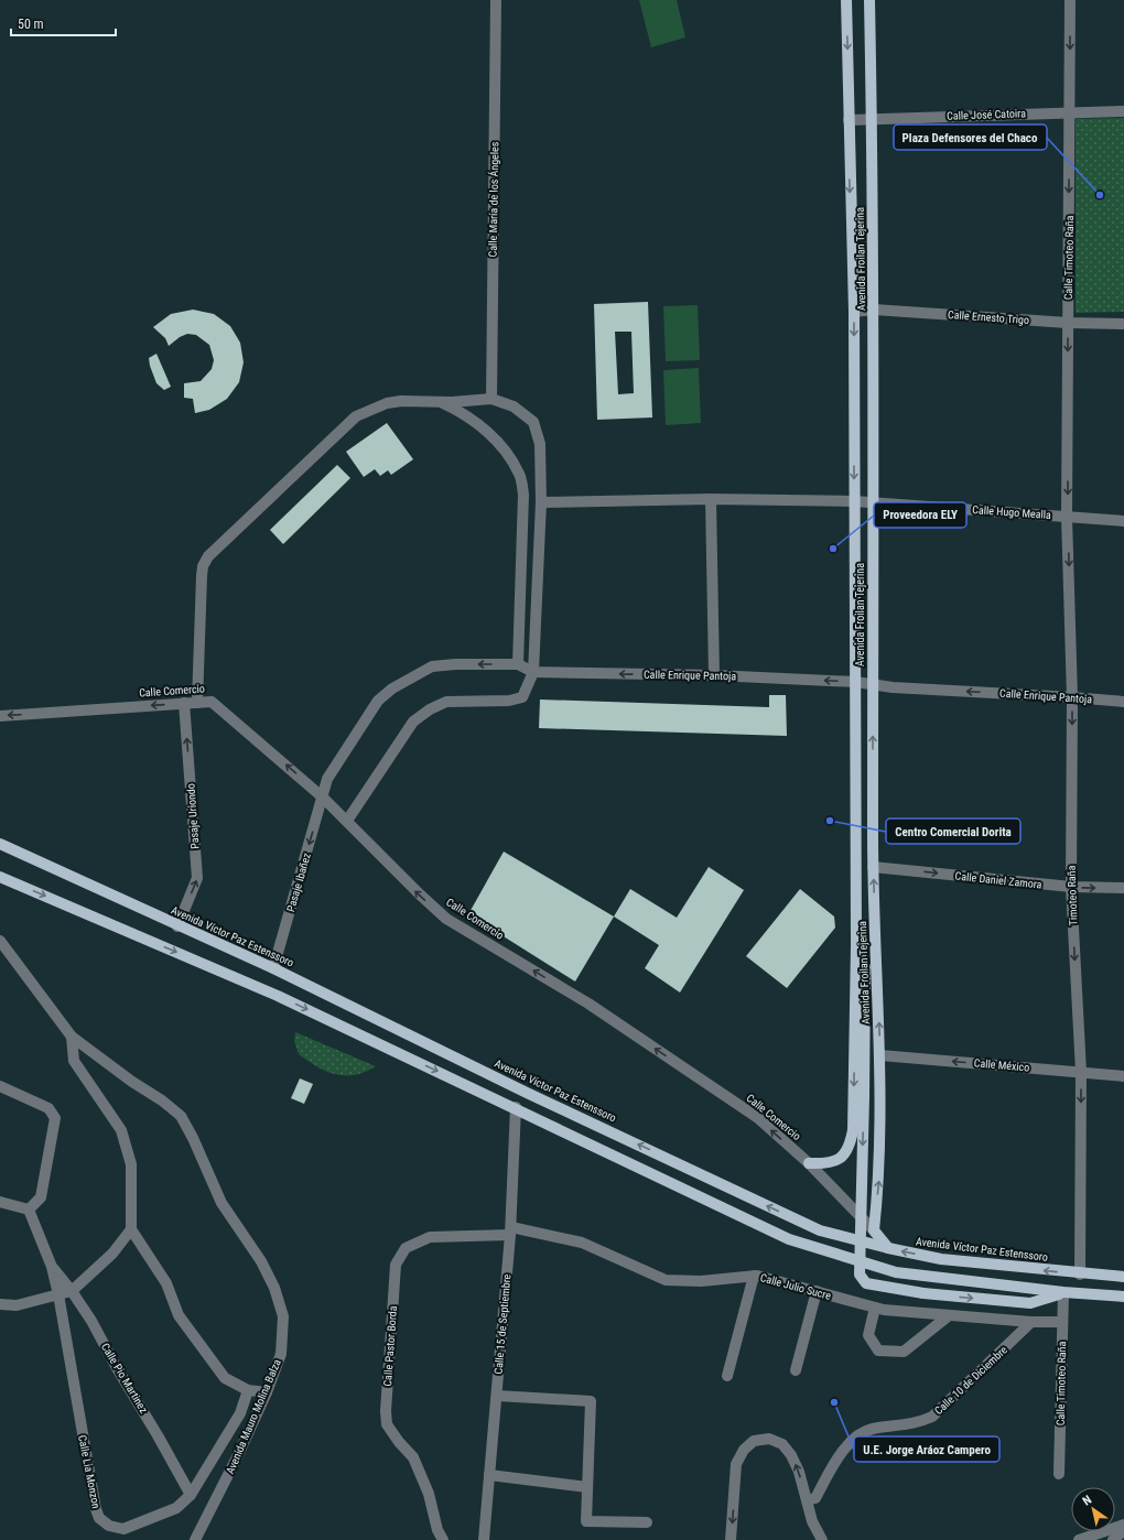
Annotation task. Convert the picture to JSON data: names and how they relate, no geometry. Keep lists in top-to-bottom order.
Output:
{
  "streets": {
    "main road": ["Avenida Froilan Tejerina", "Calle Comercio", "Avenida Víctor Paz Estenssoro"],
    "street": [
      "Calle José Catoira",
      "Calle María de los Ángeles",
      "Calle Timoteo Raña",
      "Calle Ernesto Trigo",
      "Calle Hugo Mealla",
      "Calle Enrique Pantoja",
      "Pasaje Uriondo",
      "Calle Daniel Zamora",
      "Pasaje Ibañez",
      "Timoteo Raña",
      "Calle México",
      "Calle Julio Sucre",
      "Calle 15 de Septiembre",
      "Calle Pastor Borda",
      "Calle Pio Martinez",
      "Calle 10 de Diciembre",
      "Avenida Mauro Molina Balza",
      "Calle Lia Monzon"
    ]
  },
  "crossings": [
    ["Calle José Catoira", "Calle Timoteo Raña"],
    ["Calle José Catoira", "Avenida Froilan Tejerina"],
    ["Calle Timoteo Raña", "Calle Ernesto Trigo"],
    ["Calle Timoteo Raña", "Calle Hugo Mealla"],
    ["Calle Timoteo Raña", "Timoteo Raña"],
    ["Calle Timoteo Raña", "Calle Julio Sucre"],
    ["Avenida Froilan Tejerina", "Calle Ernesto Trigo"],
    ["Avenida Froilan Tejerina", "Calle Hugo Mealla"],
    ["Avenida Froilan Tejerina", "Calle Enrique Pantoja"],
    ["Avenida Froilan Tejerina", "Calle Comercio"],
    ["Avenida Froilan Tejerina", "Calle Daniel Zamora"],
    ["Avenida Froilan Tejerina", "Calle México"],
    ["Calle Hugo Mealla", "Timoteo Raña"],
    ["Calle Enrique Pantoja", "Calle Comercio"],
    ["Calle Enrique Pantoja", "Pasaje Ibañez"],
    ["Calle Enrique Pantoja", "Timoteo Raña"],
    ["Calle Comercio", "Pasaje Uriondo"],
    ["Calle Comercio", "Pasaje Ibañez"],
    ["Calle Comercio", "Avenida Víctor Paz Estenssoro"],
    ["Pasaje Uriondo", "Avenida Víctor Paz Estenssoro"],
    ["Calle Daniel Zamora", "Timoteo Raña"],
    ["Pasaje Ibañez", "Avenida Víctor Paz Estenssoro"],
    ["Timoteo Raña", "Avenida Víctor Paz Estenssoro"],
    ["Timoteo Raña", "Calle México"],
    ["Calle Julio Sucre", "Calle 15 de Septiembre"],
    ["Calle Julio Sucre", "Calle Pastor Borda"],
    ["Calle Julio Sucre", "Calle 10 de Diciembre"],
    ["Calle 15 de Septiembre", "Calle Pastor Borda"],
    ["Calle Pio Martinez", "Calle Lia Monzon"]
  ],
  "one_way": [
    "Calle Timoteo Raña",
    "Calle Enrique Pantoja",
    "Calle Comercio",
    "Pasaje Uriondo",
    "Calle Daniel Zamora",
    "Pasaje Ibañez",
    "Timoteo Raña",
    "Calle México"
  ],
  "places": [
    "Plaza Defensores del Chaco",
    "Proveedora ELY",
    "Centro Comercial Dorita",
    "U.E. Jorge Aráoz Campero"
  ],
  "scale_bar": "50 m",
  "north": "top left"
}
